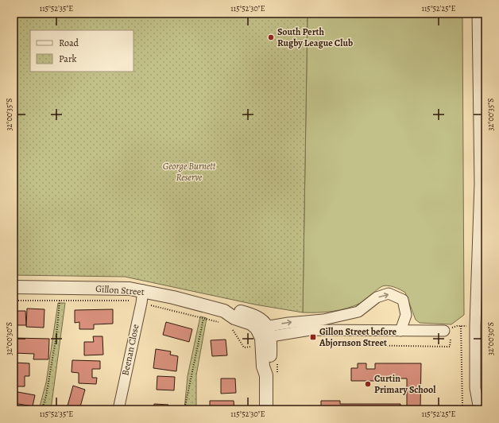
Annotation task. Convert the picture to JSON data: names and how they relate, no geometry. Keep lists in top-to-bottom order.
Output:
{
  "streets": {
    "street": ["Gillon Street", "Beenan Close"]
  },
  "crossings": [
    ["Gillon Street", "Beenan Close"]
  ],
  "parks": ["George Burnett Reserve"],
  "places": {
    "other": ["South Perth Rugby League Club", "Curtin Primary School"],
    "transit": ["Gillon Street before Abjornson Street"]
  },
  "legend": ["Road", "Park"],
  "coordinates": [
    "115°52'35\"E",
    "115°52'30\"E",
    "115°52'25\"E",
    "32°00'35\"S",
    "32°00'30\"S"
  ]
}
